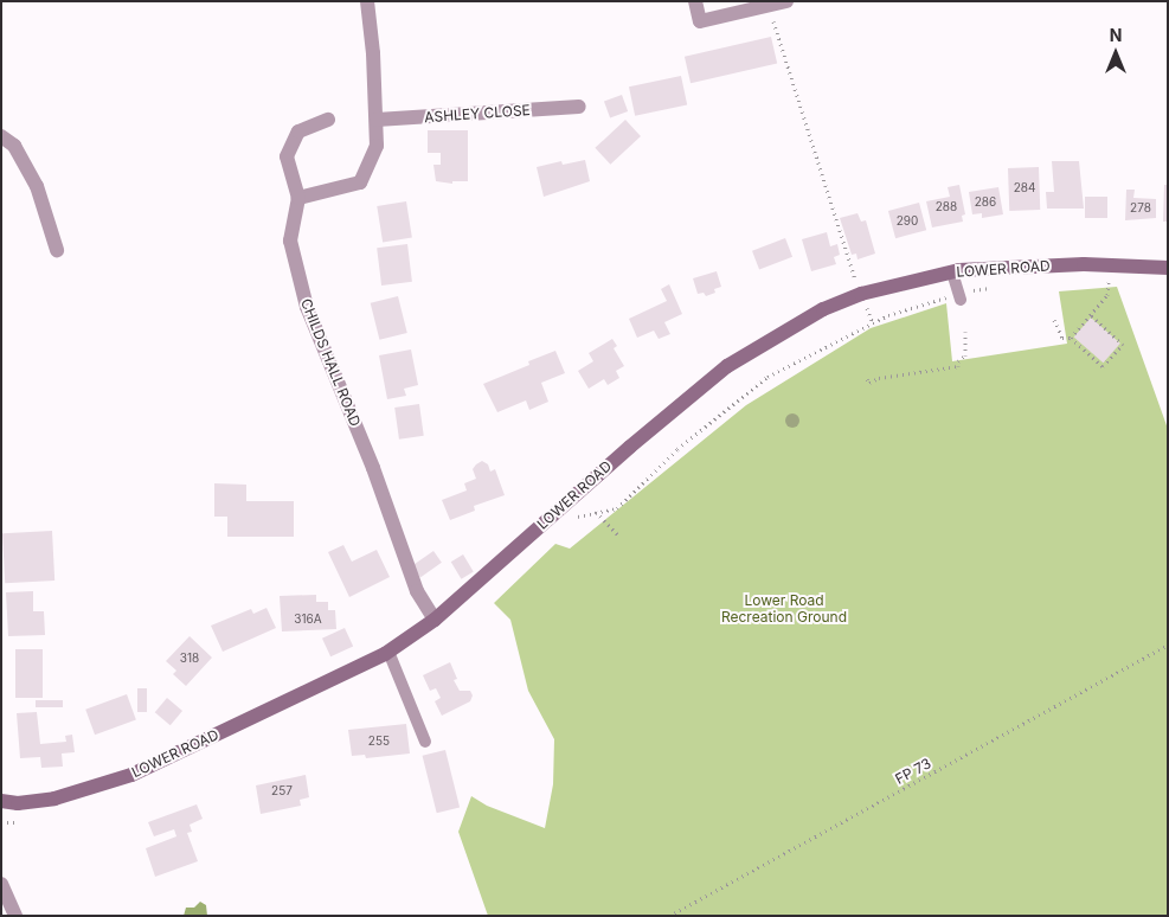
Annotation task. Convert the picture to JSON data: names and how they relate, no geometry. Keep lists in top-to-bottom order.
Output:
{
  "streets": {
    "street": ["ASHLEY CLOSE", "LOWER ROAD", "CHILDS HALL ROAD"],
    "path": ["FP 73"]
  },
  "crossings": [
    ["LOWER ROAD", "CHILDS HALL ROAD"]
  ],
  "parks": ["Lower Road Recreation Ground"],
  "house_numbers": [
    "284",
    "286",
    "288",
    "278",
    "290",
    "316A",
    "318",
    "255",
    "257"
  ],
  "north": "top"
}
